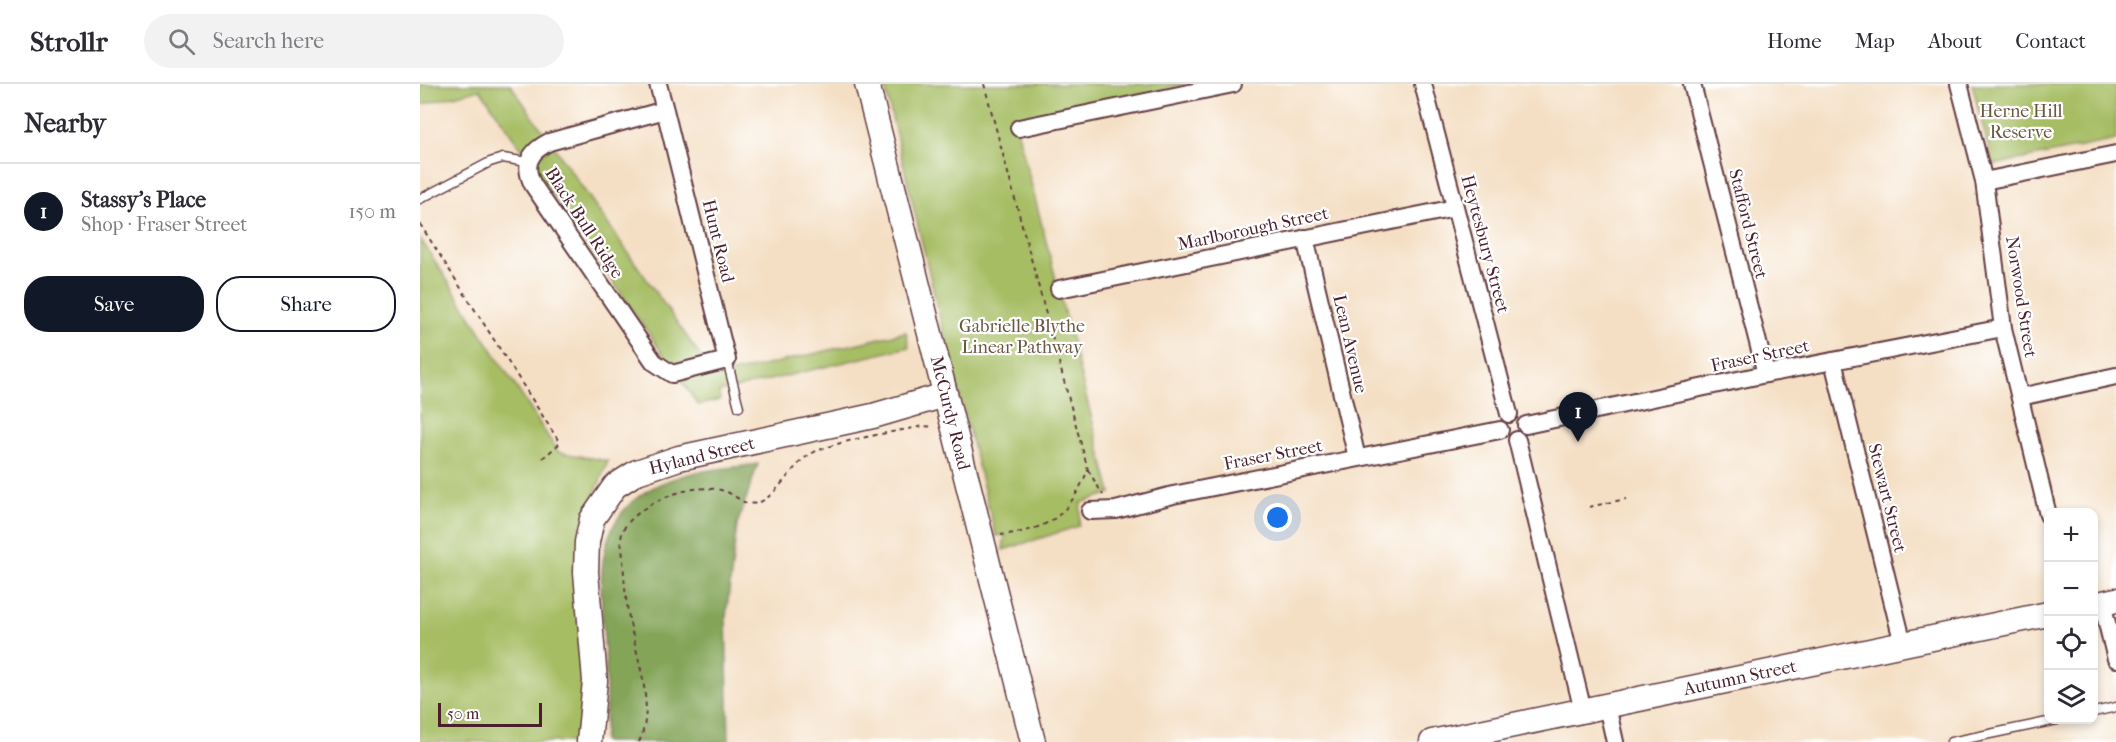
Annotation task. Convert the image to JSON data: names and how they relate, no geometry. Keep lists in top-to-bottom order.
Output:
{
  "streets": {
    "street": [
      "Black Bull Ridge",
      "Stafford Street",
      "Marlborough Street",
      "Hunt Road",
      "Heytesbury Street",
      "Norwood Street",
      "Lean Avenue",
      "Fraser Street",
      "McCurdy Road",
      "Hyland Street",
      "Stewart Street",
      "Autumn Street"
    ]
  },
  "crossings": [
    ["Black Bull Ridge", "Hunt Road"],
    ["Stafford Street", "Fraser Street"],
    ["Marlborough Street", "Heytesbury Street"],
    ["Marlborough Street", "Lean Avenue"],
    ["Heytesbury Street", "Fraser Street"],
    ["Norwood Street", "Fraser Street"],
    ["Lean Avenue", "Fraser Street"],
    ["Fraser Street", "Stewart Street"],
    ["McCurdy Road", "Hyland Street"],
    ["Stewart Street", "Autumn Street"]
  ],
  "parks": ["Herne Hill Reserve", "Gabrielle Blythe Linear Pathway"],
  "scale_bar": "50 m",
  "page": {
    "header": "Strollr",
    "search": "Search here",
    "nav": [
      "Home",
      "Map",
      "About",
      "Contact"
    ],
    "heading": "Nearby",
    "list": [
      {
        "mark": "1",
        "name": "Stassy's Place",
        "note": "Shop · Fraser Street",
        "value": "150 m"
      }
    ],
    "buttons": ["Save", "Share"],
    "pins": "1",
    "map_buttons": ["+", "−"],
    "scale": "50 m"
  }
}
